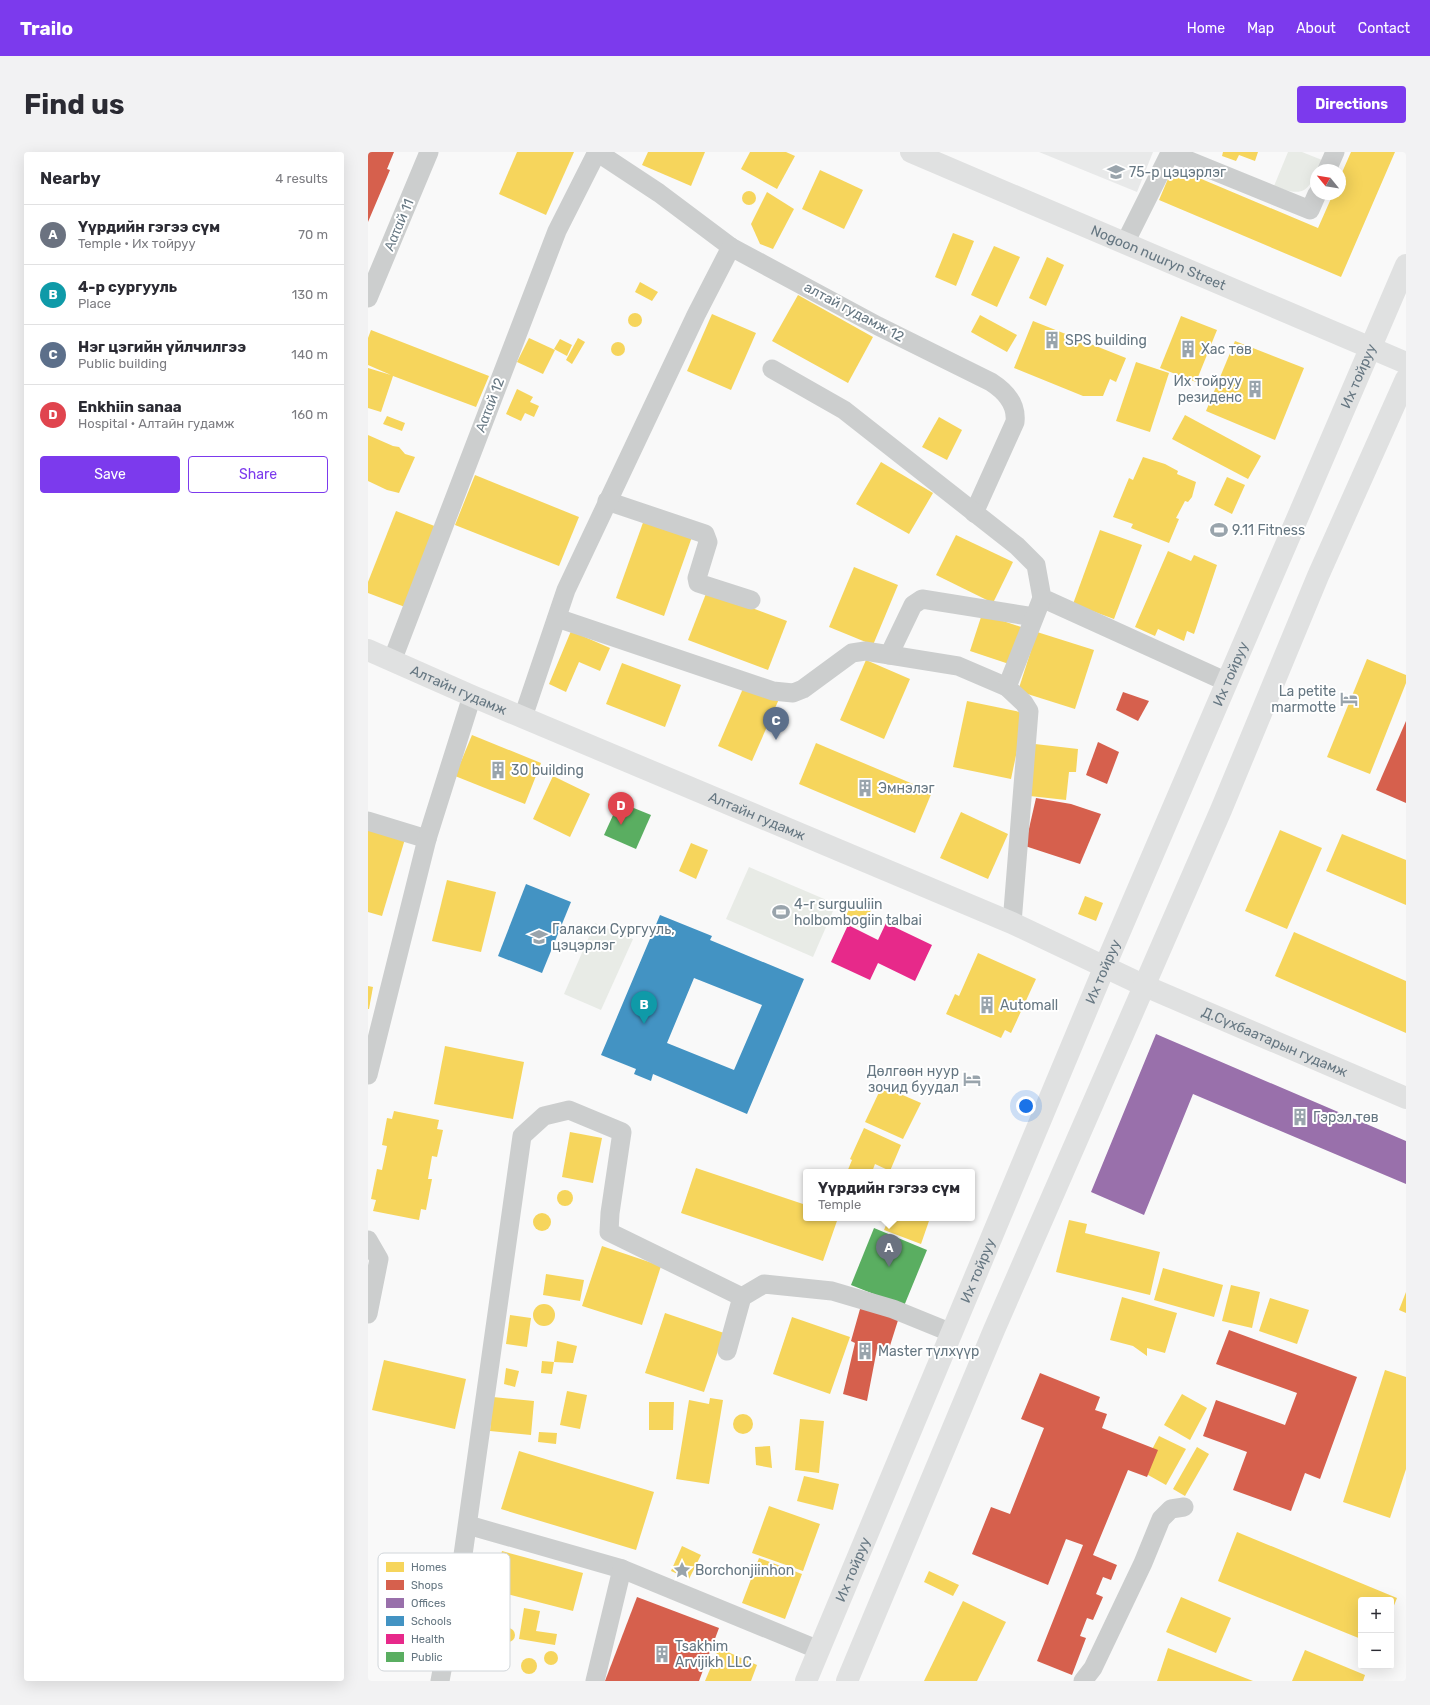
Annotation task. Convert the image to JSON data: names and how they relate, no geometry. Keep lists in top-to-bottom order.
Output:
{
  "streets": {
    "main road": [
      "Nogoon nuuryn Street",
      "Их тойруу",
      "Алтайн гудамж",
      "Д.Сүхбаатарын гудамж"
    ],
    "street": ["Ααταй 11", "алтай гудамж 12", "Ααταй 12"]
  },
  "crossings": [
    ["Nogoon nuuryn Street", "Их тойруу"],
    ["алтай гудамж 12", "Ααταй 12"],
    ["Их тойруу", "Алтайн гудамж"],
    ["Ααταй 12", "Алтайн гудамж"],
    ["Алтайн гудамж", "Д.Сүхбаатарын гудамж"]
  ],
  "places": {
    "school or university": ["75-р цэцэрлэг", "Галакси Сургууль, цэцэрлэг"],
    "building": [
      "SPS building",
      "Хас төв",
      "Их тойруу резиденс",
      "30 building",
      "Эмнэлэг",
      "Automall",
      "Гэрэл төв",
      "Master түлхүүр",
      "Tsakhim Arvijikh LLC"
    ],
    "sports": ["9.11 Fitness", "4-r surguuliin holbombogiin talbai"],
    "hotel": ["La petite marmotte", "Дөлгөөн нуур зочид буудал"],
    "place": ["Borchonjiinhon"]
  },
  "legend": [
    "Homes",
    "Shops",
    "Offices",
    "Schools",
    "Health",
    "Public"
  ],
  "north": "top left",
  "page": {
    "header": "Trailo",
    "nav": [
      "Home",
      "Map",
      "About",
      "Contact"
    ],
    "buttons": [
      "Directions",
      ["Save", "Share"]
    ],
    "title": "Find us",
    "heading": ["Nearby", "4 results"],
    "list": [
      {
        "mark": "A",
        "name": "Үүрдийн гэгээ сүм",
        "note": "Temple · Их тойруу",
        "value": "70 m"
      },
      {
        "mark": "B",
        "name": "4-р сургууль",
        "note": "Place",
        "value": "130 m"
      },
      {
        "mark": "C",
        "name": "Нэг цэгийн үйлчилгээ",
        "note": "Public building",
        "value": "140 m"
      },
      {
        "mark": "D",
        "name": "Enkhiin sanaa",
        "note": "Hospital · Алтайн гудамж",
        "value": "160 m"
      }
    ],
    "pins": [
      "C",
      "D",
      "B",
      "A"
    ],
    "popup": ["Үүрдийн гэгээ сүм", "Temple"],
    "map_buttons": ["+", "−"]
  }
}
